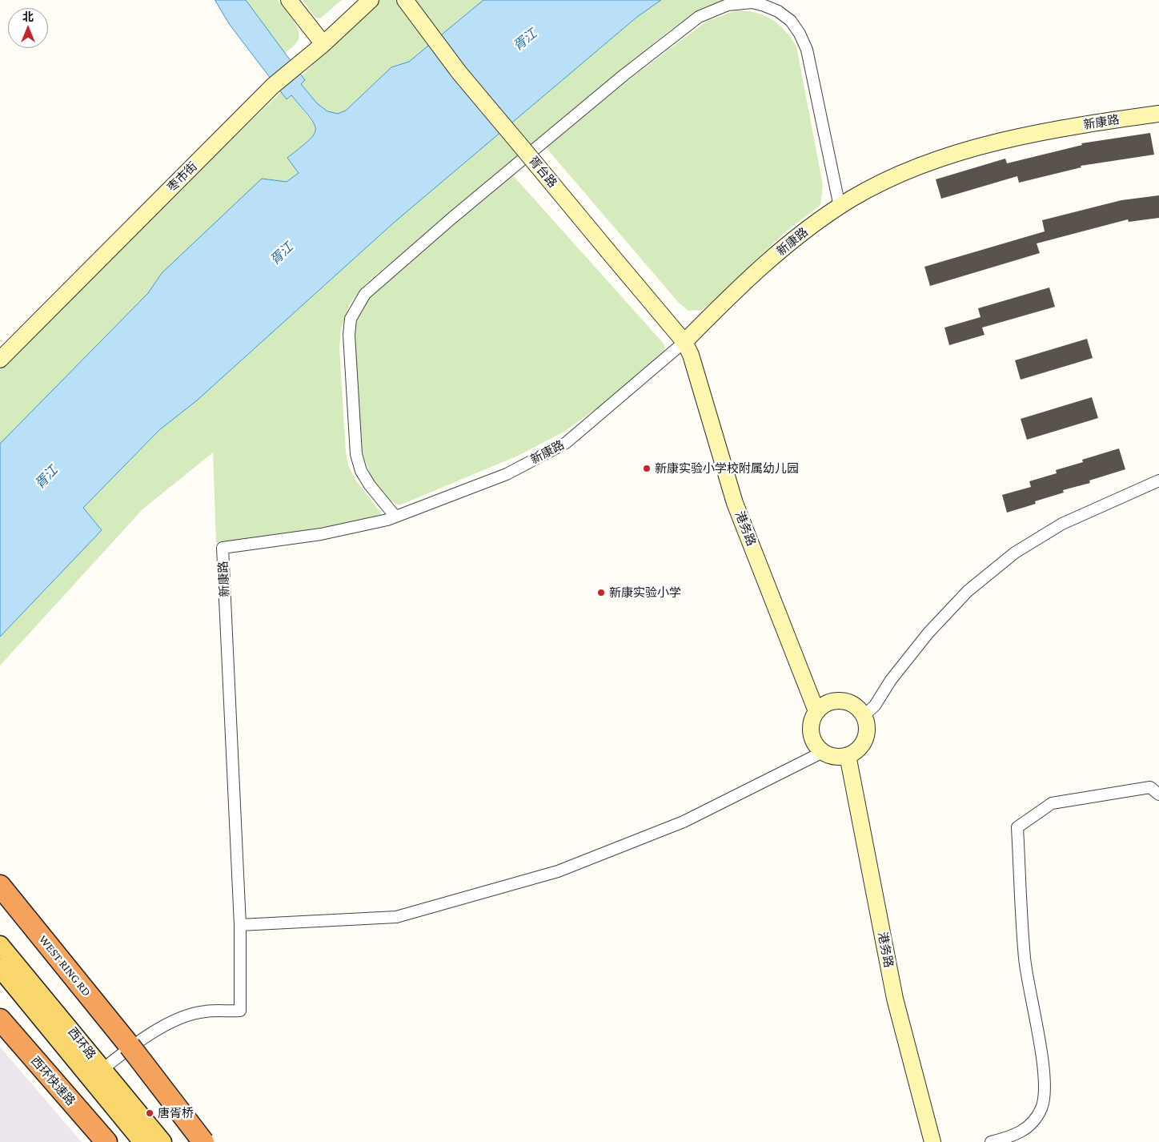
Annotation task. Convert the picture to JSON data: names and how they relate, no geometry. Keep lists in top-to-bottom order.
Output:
{
  "streets": {
    "highway": ["西环快速路"],
    "main road": ["西环路"],
    "street": [
      "新康路",
      "胥台路",
      "枣市街",
      "港务路"
    ]
  },
  "crossings": [
    ["新康路", "胥台路"],
    ["新康路", "港务路"],
    ["胥台路", "港务路"]
  ],
  "water": ["胥江"],
  "places": ["新康实验小学校附属幼儿园", "新康实验小学", "唐胥桥"],
  "north": "top"
}
